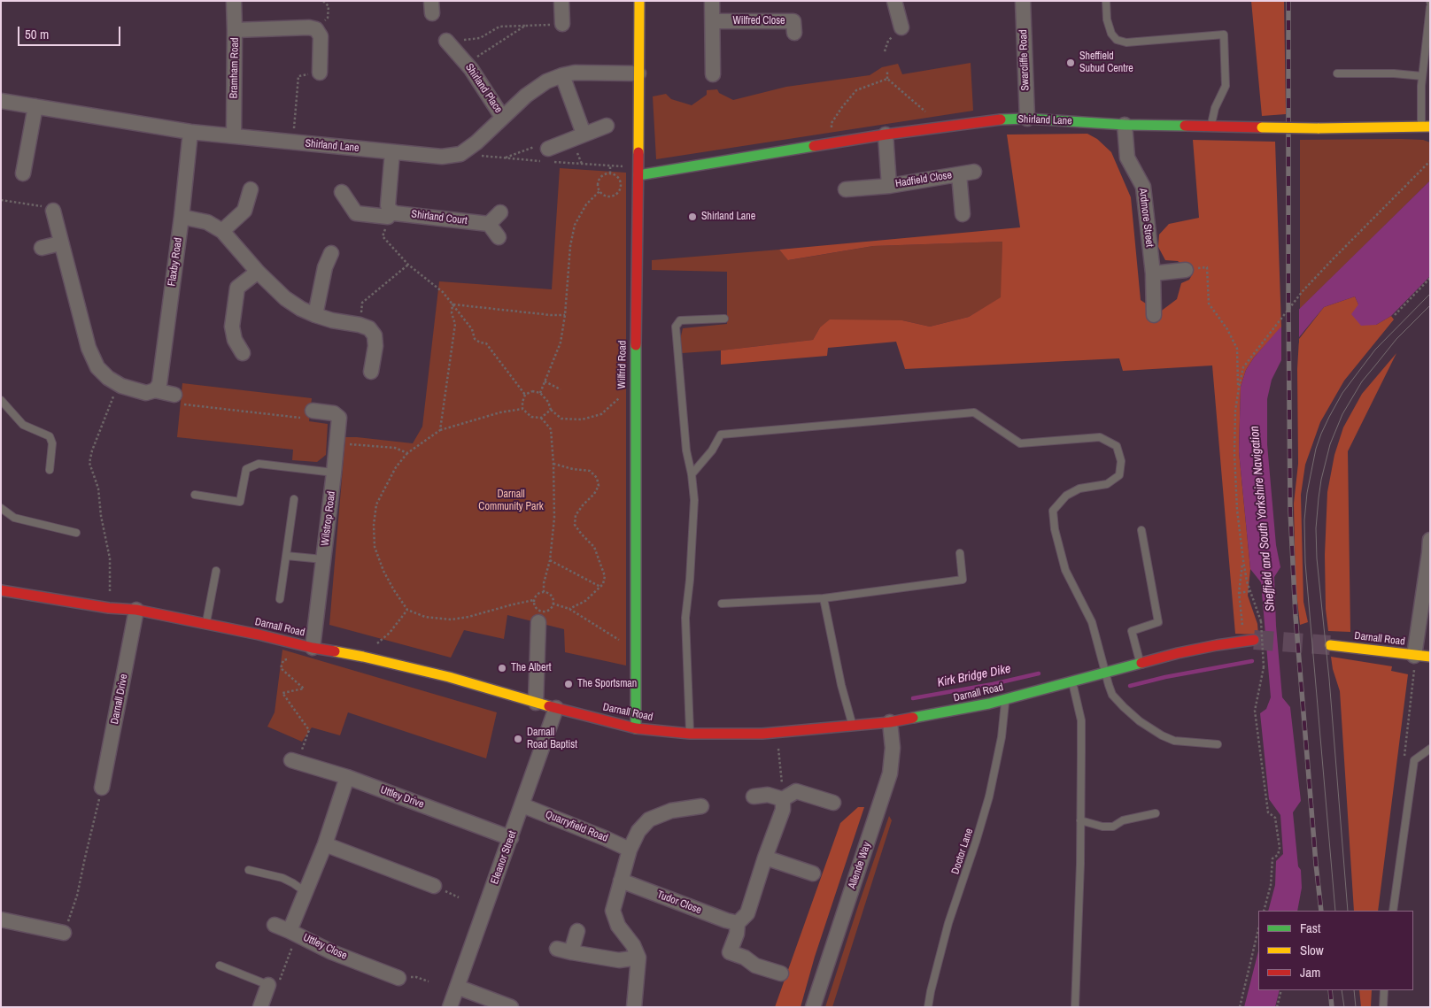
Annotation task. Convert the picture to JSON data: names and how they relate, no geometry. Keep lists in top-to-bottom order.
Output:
{
  "streets": {
    "street": [
      "Wilfred Close",
      "Swarcliffe Road",
      "Bramham Road",
      "Shirland Place",
      "Shirland Lane",
      "Hadfield Close",
      "Shirland Court",
      "Ardmore Street",
      "Flaxby Road",
      "Wilfrid Road",
      "Wilstrop Road",
      "Darnall Road",
      "Darnall Drive",
      "Uttley Drive",
      "Quarryfield Road",
      "Eleanor Street",
      "Allende Way",
      "Tudor Close",
      "Uttley Close"
    ],
    "lane": ["Doctor Lane"]
  },
  "crossings": [
    ["Swarcliffe Road", "Shirland Lane"],
    ["Bramham Road", "Shirland Lane"],
    ["Shirland Place", "Shirland Lane"],
    ["Shirland Lane", "Hadfield Close"],
    ["Shirland Lane", "Ardmore Street"],
    ["Shirland Lane", "Flaxby Road"],
    ["Shirland Lane", "Wilfrid Road"],
    ["Wilfrid Road", "Darnall Road"],
    ["Wilstrop Road", "Darnall Road"],
    ["Darnall Road", "Darnall Drive"],
    ["Darnall Road", "Doctor Lane"],
    ["Darnall Road", "Eleanor Street"],
    ["Darnall Road", "Allende Way"],
    ["Uttley Drive", "Eleanor Street"],
    ["Uttley Drive", "Uttley Close"],
    ["Quarryfield Road", "Eleanor Street"]
  ],
  "water": ["Sheffield and South Yorkshire Navigation", "Kirk Bridge Dike"],
  "parks": ["Darnall Community Park"],
  "places": [
    "Sheffield Subud Centre",
    "Shirland Lane",
    "The Albert",
    "The Sportsman",
    "Darnall Road Baptist"
  ],
  "legend": ["Fast", "Slow", "Jam"],
  "scale_bar": "50 m"
}
